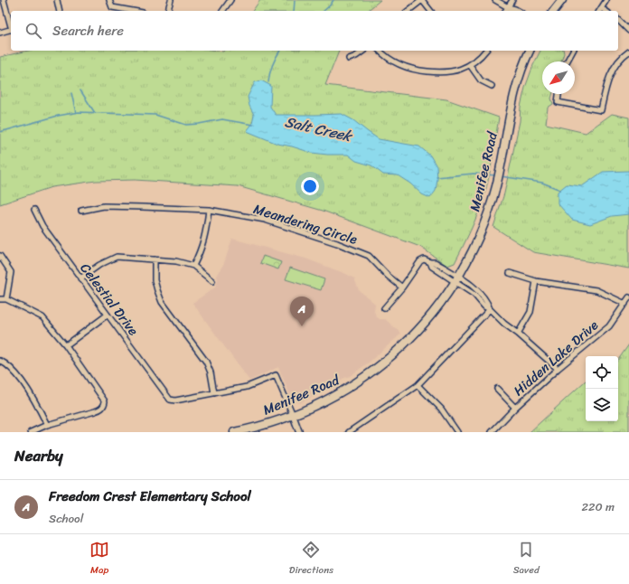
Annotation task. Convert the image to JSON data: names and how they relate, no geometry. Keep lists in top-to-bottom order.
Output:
{
  "streets": {
    "main road": ["Menifee Road"],
    "street": ["Meandering Circle", "Celestial Drive", "Hidden Lake Drive"]
  },
  "water": ["Salt Creek"],
  "north": "bottom left",
  "page": {
    "search": "Search here",
    "pins": "A",
    "heading": "Nearby",
    "list": [
      {
        "mark": "A",
        "name": "Freedom Crest Elementary School",
        "note": "School",
        "value": "220 m"
      }
    ],
    "nav": ["Map", "Directions", "Saved"]
  }
}
